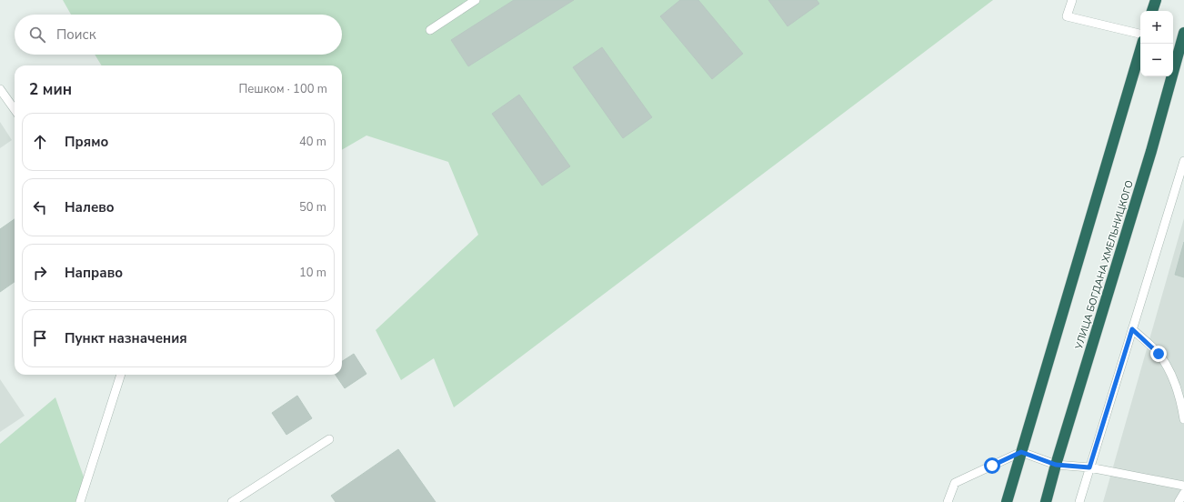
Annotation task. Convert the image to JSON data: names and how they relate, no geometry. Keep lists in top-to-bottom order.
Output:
{
  "streets": {
    "highway": ["УЛИЦА БОГДАНА ХМЕЛЬНИЦКОГО"]
  },
  "page": {
    "map_buttons": ["+", "−"],
    "search": "Поиск",
    "heading": ["2 мин", "Пешком · 100 m"],
    "list": [
      ["Прямо", "40 m"],
      ["Налево", "50 m"],
      ["Направо", "10 m"],
      "Пункт назначения"
    ]
  }
}
